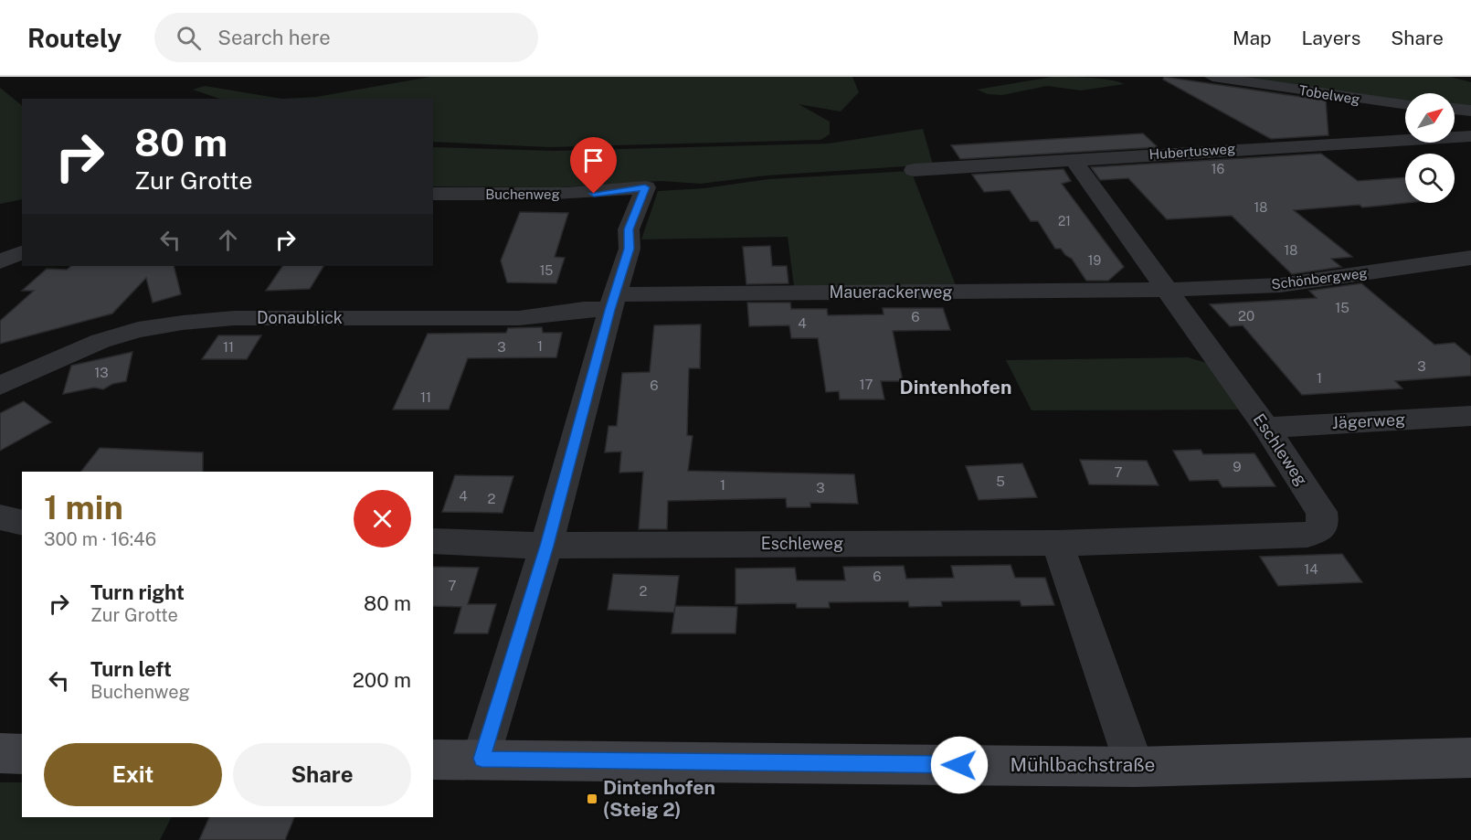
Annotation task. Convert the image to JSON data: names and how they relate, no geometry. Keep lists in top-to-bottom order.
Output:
{
  "streets": {
    "main road": ["Mühlbachstraße"],
    "street": [
      "Tobelweg",
      "Hubertusweg",
      "Buchenweg",
      "Schönbergweg",
      "Mauerackerweg",
      "Donaublick",
      "Jägerweg",
      "Eschleweg"
    ]
  },
  "crossings": [
    ["Hubertusweg", "Eschleweg"],
    ["Buchenweg", "Mauerackerweg"],
    ["Buchenweg", "Donaublick"],
    ["Schönbergweg", "Mauerackerweg"],
    ["Schönbergweg", "Eschleweg"],
    ["Mauerackerweg", "Donaublick"],
    ["Mauerackerweg", "Eschleweg"],
    ["Jägerweg", "Eschleweg"]
  ],
  "districts": ["Dintenhofen"],
  "places": {
    "transit": ["Dintenhofen (Steig 2)"]
  },
  "house_numbers": [
    "16",
    "18",
    "21",
    "18",
    "19",
    "15",
    "15",
    "20",
    "6",
    "4",
    "1",
    "11",
    "3",
    "3",
    "13",
    "1",
    "17",
    "6",
    "11",
    "9",
    "7",
    "5",
    "1",
    "3",
    "4",
    "2",
    "14",
    "6",
    "7",
    "2"
  ],
  "north": "top right",
  "page": {
    "header": "Routely",
    "search": "Search here",
    "nav": ["Map", "Layers", "Share"],
    "turn": ["80 m", "Zur Grotte"],
    "heading": ["1 min", "300 m · 16:46"],
    "list": [
      {
        "name": "Turn right",
        "note": "Zur Grotte",
        "value": "80 m"
      },
      {
        "name": "Turn left",
        "note": "Buchenweg",
        "value": "200 m"
      }
    ],
    "buttons": ["Exit", "Share"]
  }
}
